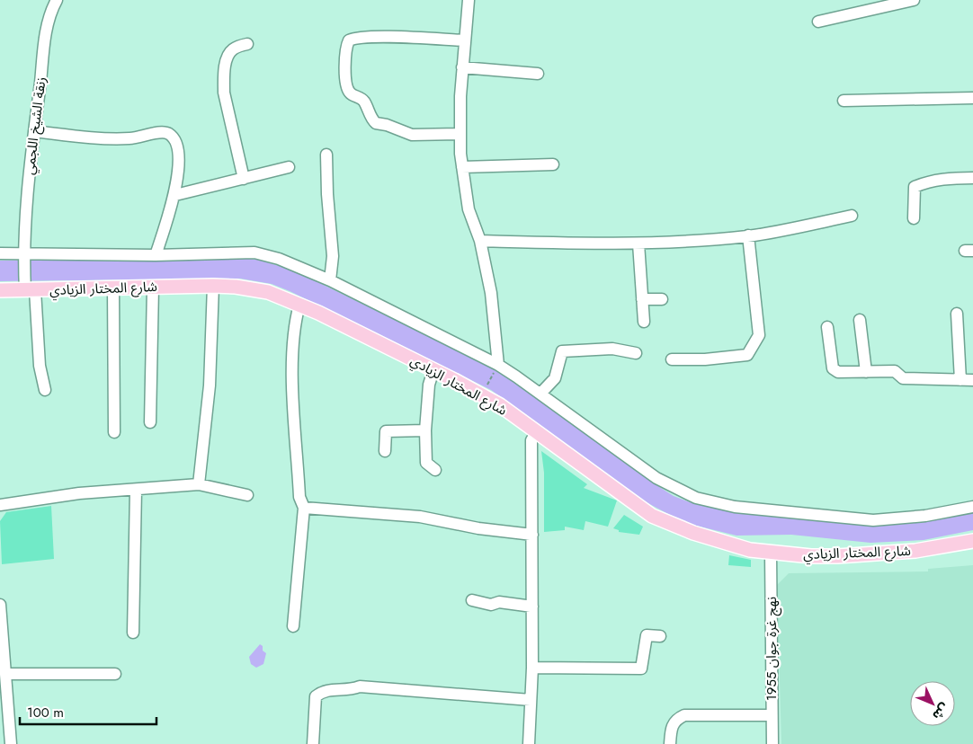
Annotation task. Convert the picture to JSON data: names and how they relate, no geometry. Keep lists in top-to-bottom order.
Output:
{
  "streets": {
    "main road": ["شارع المختار الزيادي"],
    "street": ["زنقة الشيخ اللجمي", "نهج غرة جوان 1955"]
  },
  "crossings": [
    ["زنقة الشيخ اللجمي", "شارع المختار الزيادي"],
    ["شارع المختار الزيادي", "نهج غرة جوان 1955"]
  ],
  "scale_bar": "100 m",
  "north": "bottom right"
}
